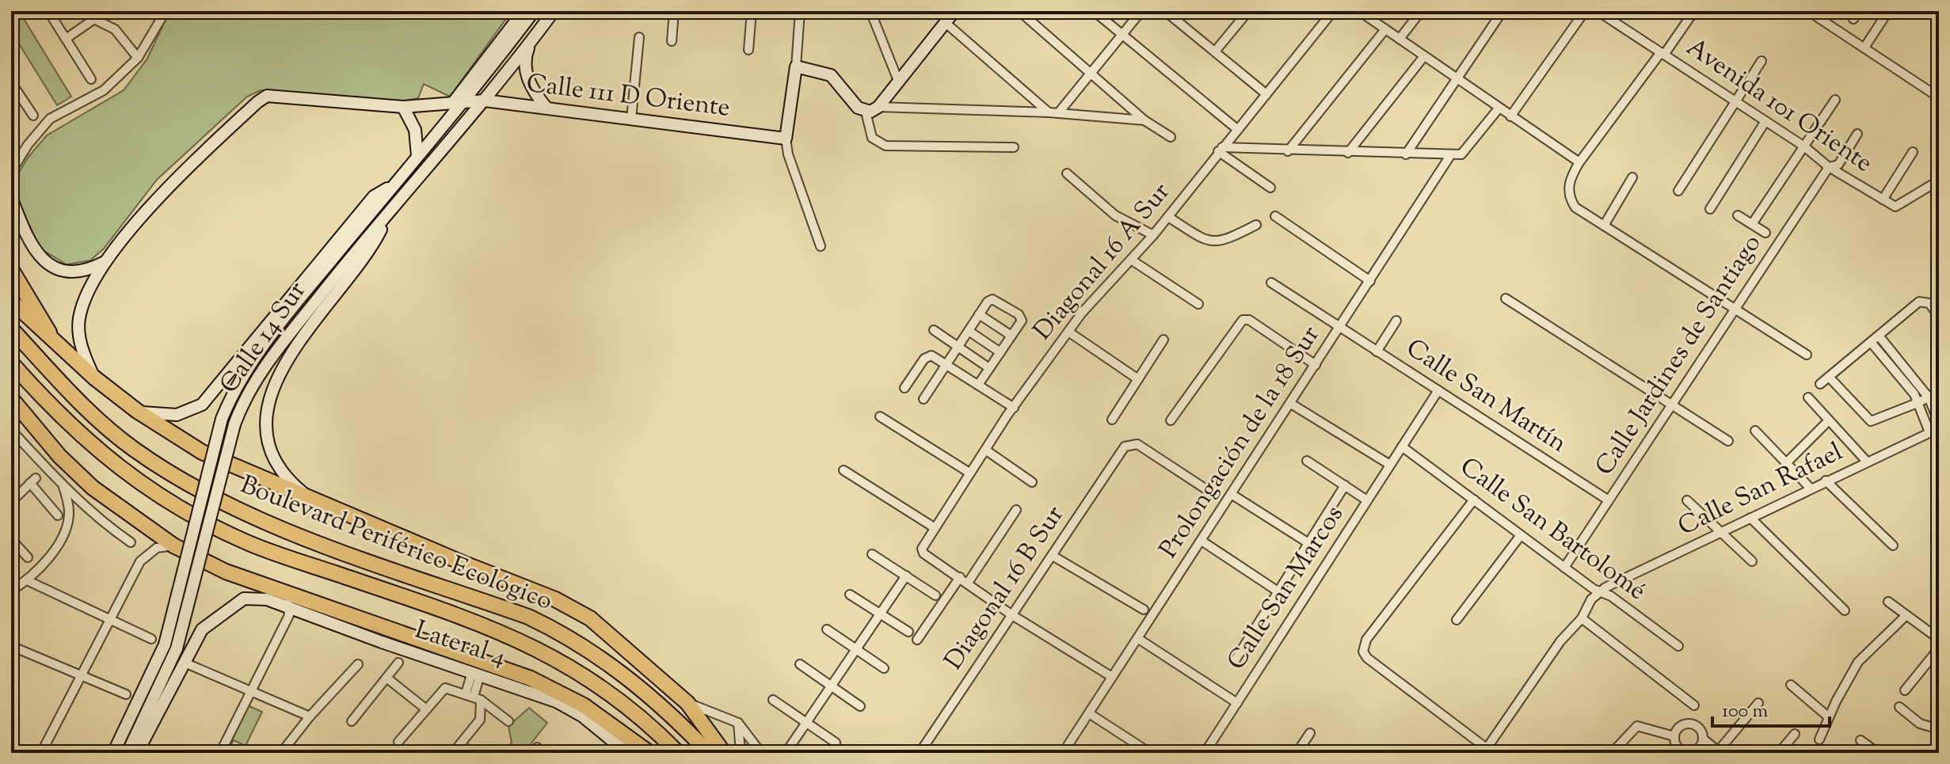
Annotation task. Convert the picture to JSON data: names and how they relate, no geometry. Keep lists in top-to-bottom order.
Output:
{
  "streets": {
    "highway": ["Boulevard Periférico Ecológico"],
    "main road": ["Calle 111 D Oriente", "Calle 14 Sur", "Lateral 4"],
    "street": [
      "Avenida 101 Oriente",
      "Diagonal 16 A Sur",
      "Calle Jardines de Santiago",
      "Calle San Martín",
      "Prolongación de la 18 Sur",
      "Calle San Rafael",
      "Calle San Bartolomé",
      "Diagonal 16 B Sur",
      "Calle San Marcos"
    ]
  },
  "crossings": [
    ["Calle 111 D Oriente", "Calle 14 Sur"],
    ["Avenida 101 Oriente", "Calle Jardines de Santiago"],
    ["Calle Jardines de Santiago", "Calle San Martín"],
    ["Calle Jardines de Santiago", "Calle San Bartolomé"],
    ["Calle San Martín", "Prolongación de la 18 Sur"],
    ["Calle San Martín", "Calle San Marcos"],
    ["Calle San Rafael", "Calle San Bartolomé"],
    ["Calle San Bartolomé", "Calle San Marcos"]
  ],
  "scale_bar": "100 m"
}
